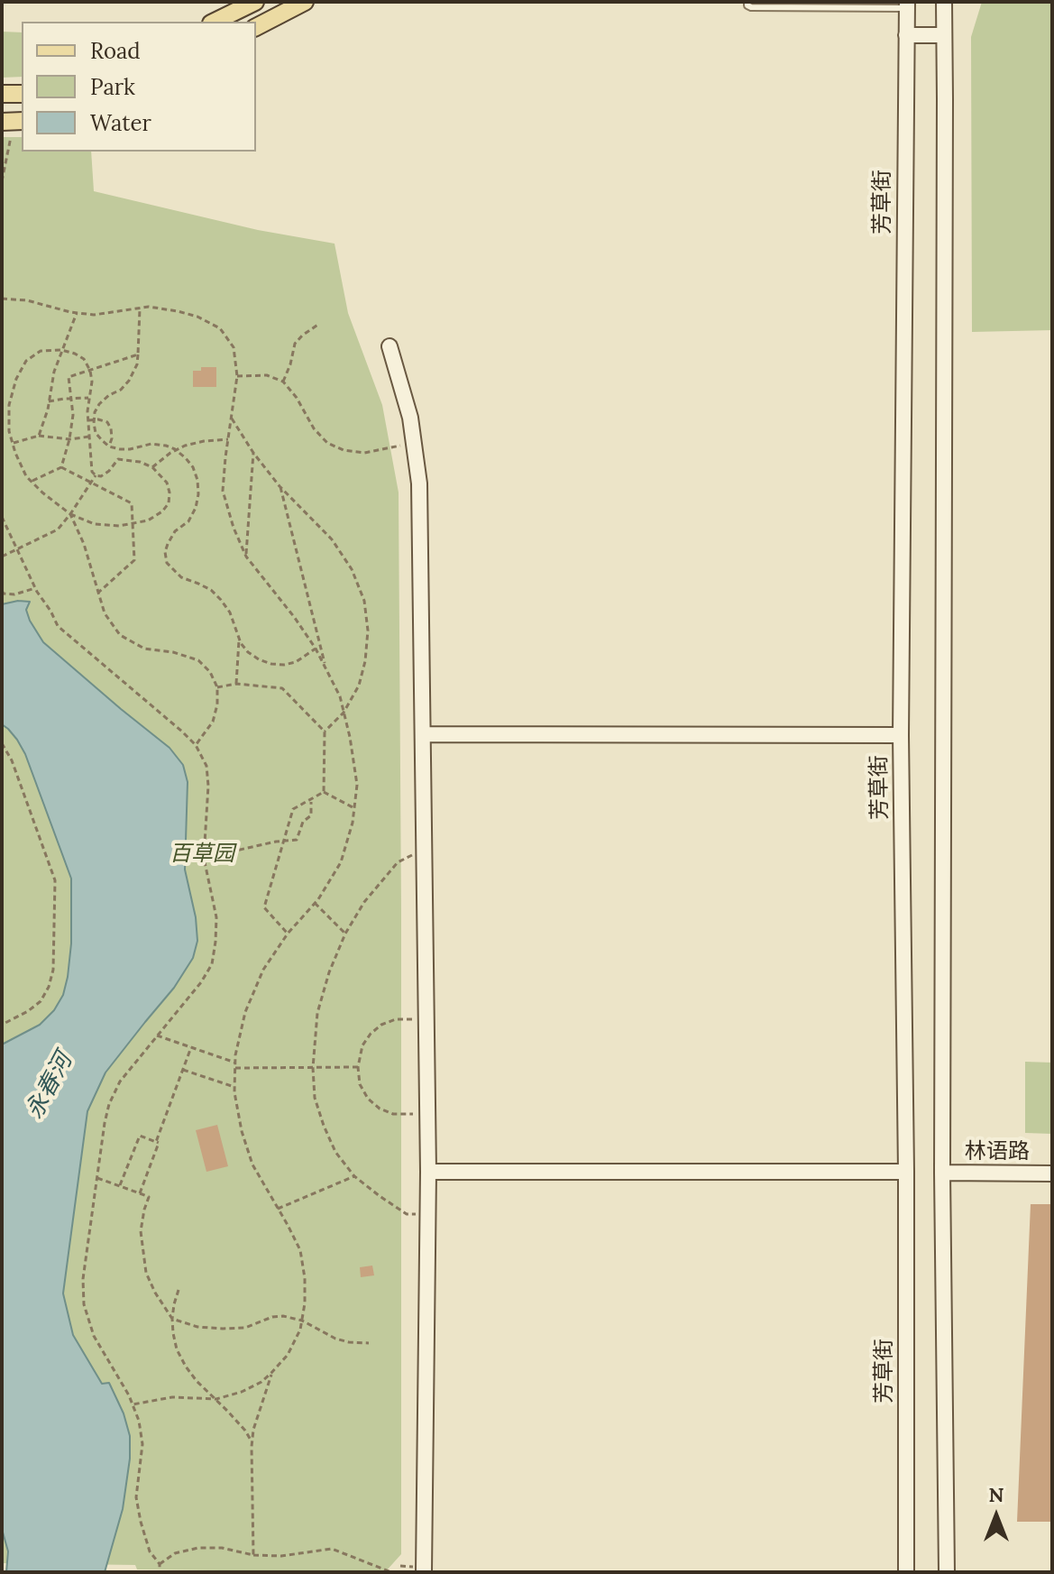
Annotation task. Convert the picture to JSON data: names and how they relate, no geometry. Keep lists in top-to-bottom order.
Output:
{
  "streets": {
    "main road": ["芳草街", "林语路"]
  },
  "water": ["永春河"],
  "parks": ["百草园"],
  "legend": ["Road", "Park", "Water"],
  "north": "top"
}
